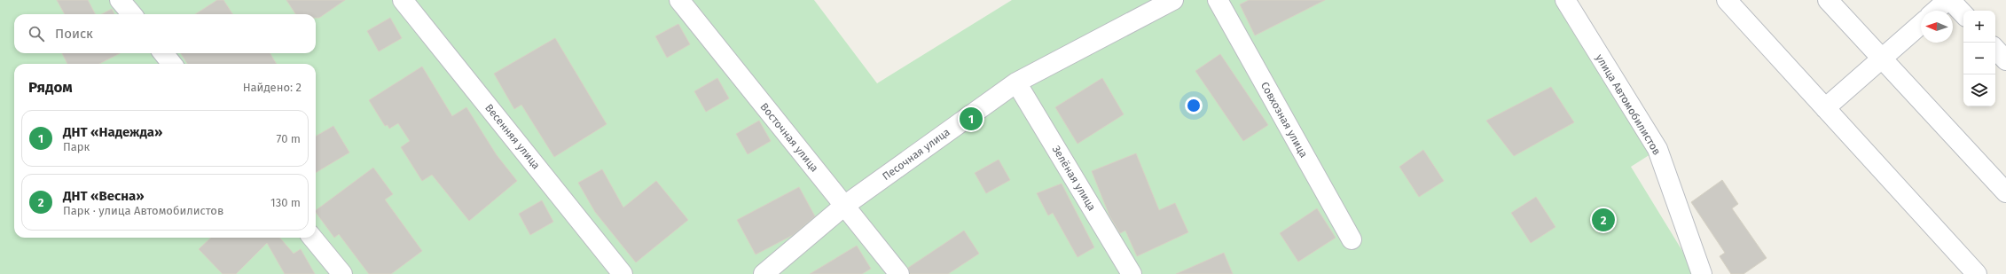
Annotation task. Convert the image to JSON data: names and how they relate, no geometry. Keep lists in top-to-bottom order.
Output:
{
  "streets": {
    "street": [
      "улица Автомобилистов",
      "Совхозная улица",
      "Весенняя улица",
      "Восточная улица",
      "Песочная улица",
      "Зелёная улица"
    ]
  },
  "crossings": [
    ["Восточная улица", "Песочная улица"],
    ["Песочная улица", "Зелёная улица"]
  ],
  "north": "left",
  "page": {
    "map_buttons": ["+", "−"],
    "search": "Поиск",
    "heading": ["Рядом", "Найдено: 2"],
    "pins": ["1", "2"],
    "list": [
      {
        "mark": "1",
        "name": "ДНТ «Надежда»",
        "note": "Парк",
        "value": "70 m"
      },
      {
        "mark": "2",
        "name": "ДНТ «Весна»",
        "note": "Парк · улица Автомобилистов",
        "value": "130 m"
      }
    ]
  }
}
